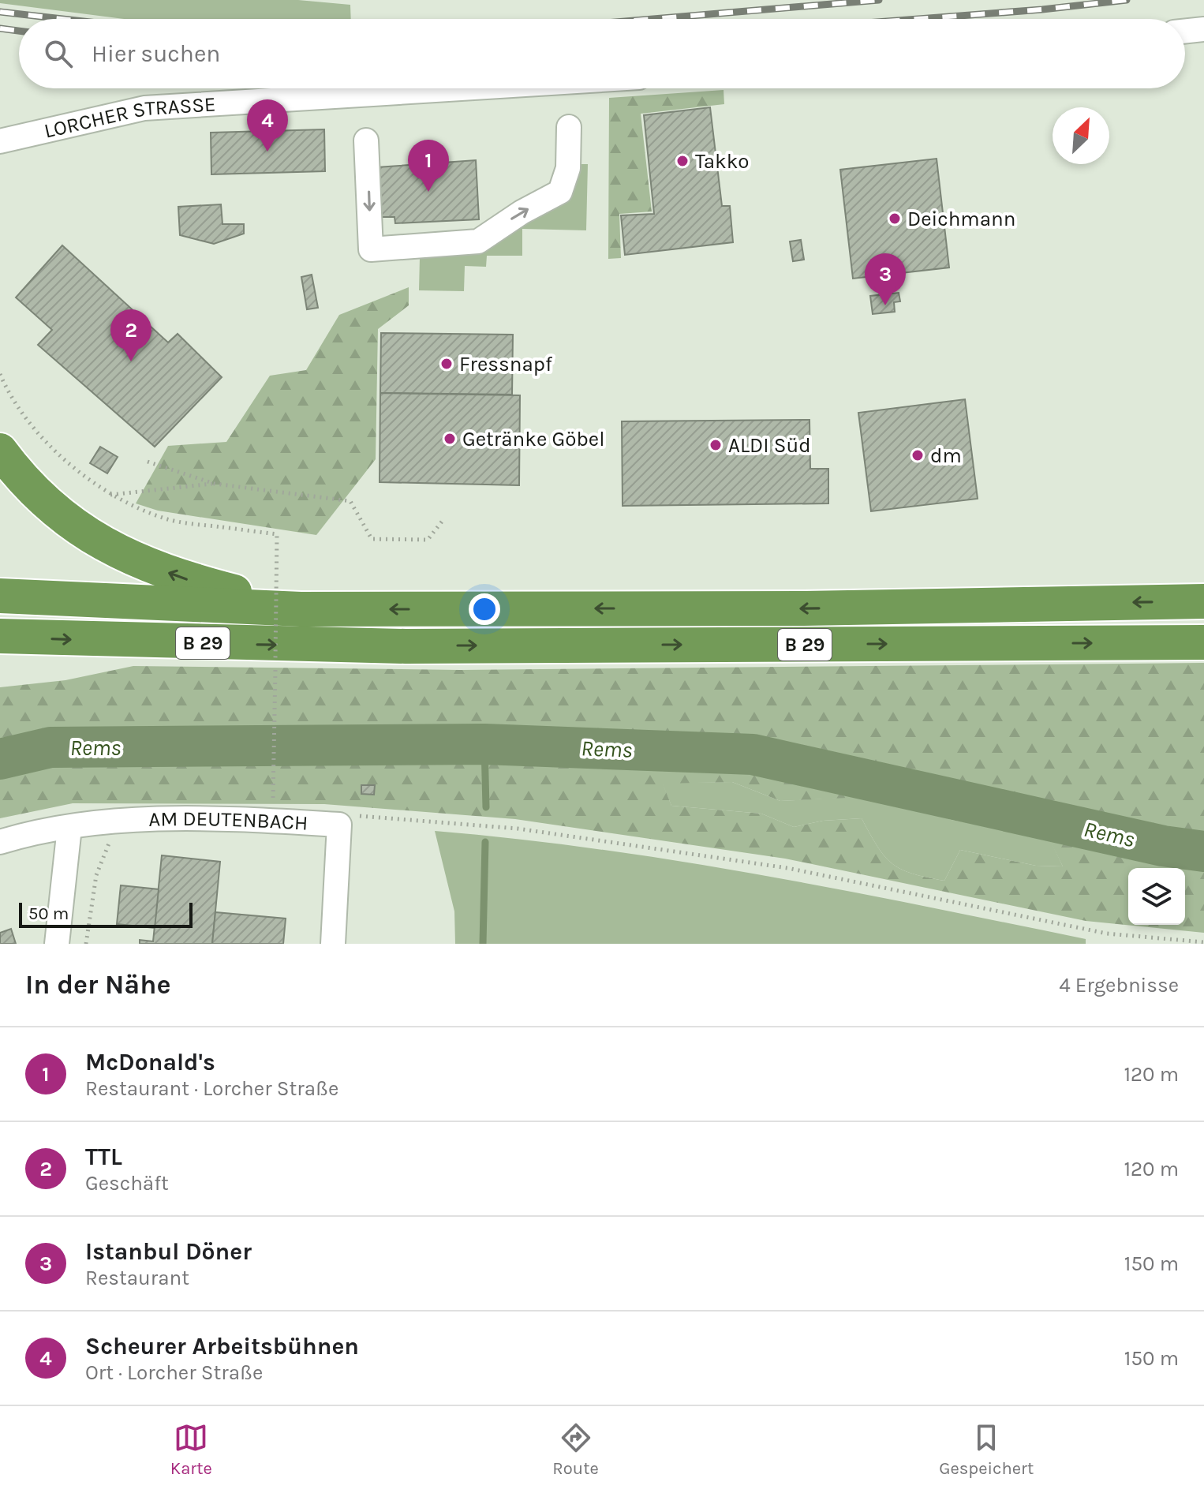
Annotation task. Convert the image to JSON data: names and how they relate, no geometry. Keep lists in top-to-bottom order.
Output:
{
  "streets": {
    "highway": ["B 29"],
    "street": ["LORCHER STRASSE", "AM DEUTENBACH"]
  },
  "water": ["Rems"],
  "places": [
    "Takko",
    "Deichmann",
    "Fressnapf",
    "Getränke Göbel",
    "ALDI Süd",
    "dm"
  ],
  "scale_bar": "50 m",
  "north": "top right",
  "page": {
    "search": "Hier suchen",
    "pins": [
      "4",
      "1",
      "3",
      "2"
    ],
    "scale": "50 m",
    "heading": ["In der Nähe", "4 Ergebnisse"],
    "list": [
      {
        "mark": "1",
        "name": "McDonald's",
        "note": "Restaurant · Lorcher Straße",
        "value": "120 m"
      },
      {
        "mark": "2",
        "name": "TTL",
        "note": "Geschäft",
        "value": "120 m"
      },
      {
        "mark": "3",
        "name": "Istanbul Döner",
        "note": "Restaurant",
        "value": "150 m"
      },
      {
        "mark": "4",
        "name": "Scheurer Arbeitsbühnen",
        "note": "Ort · Lorcher Straße",
        "value": "150 m"
      }
    ],
    "nav": ["Karte", "Route", "Gespeichert"]
  }
}
